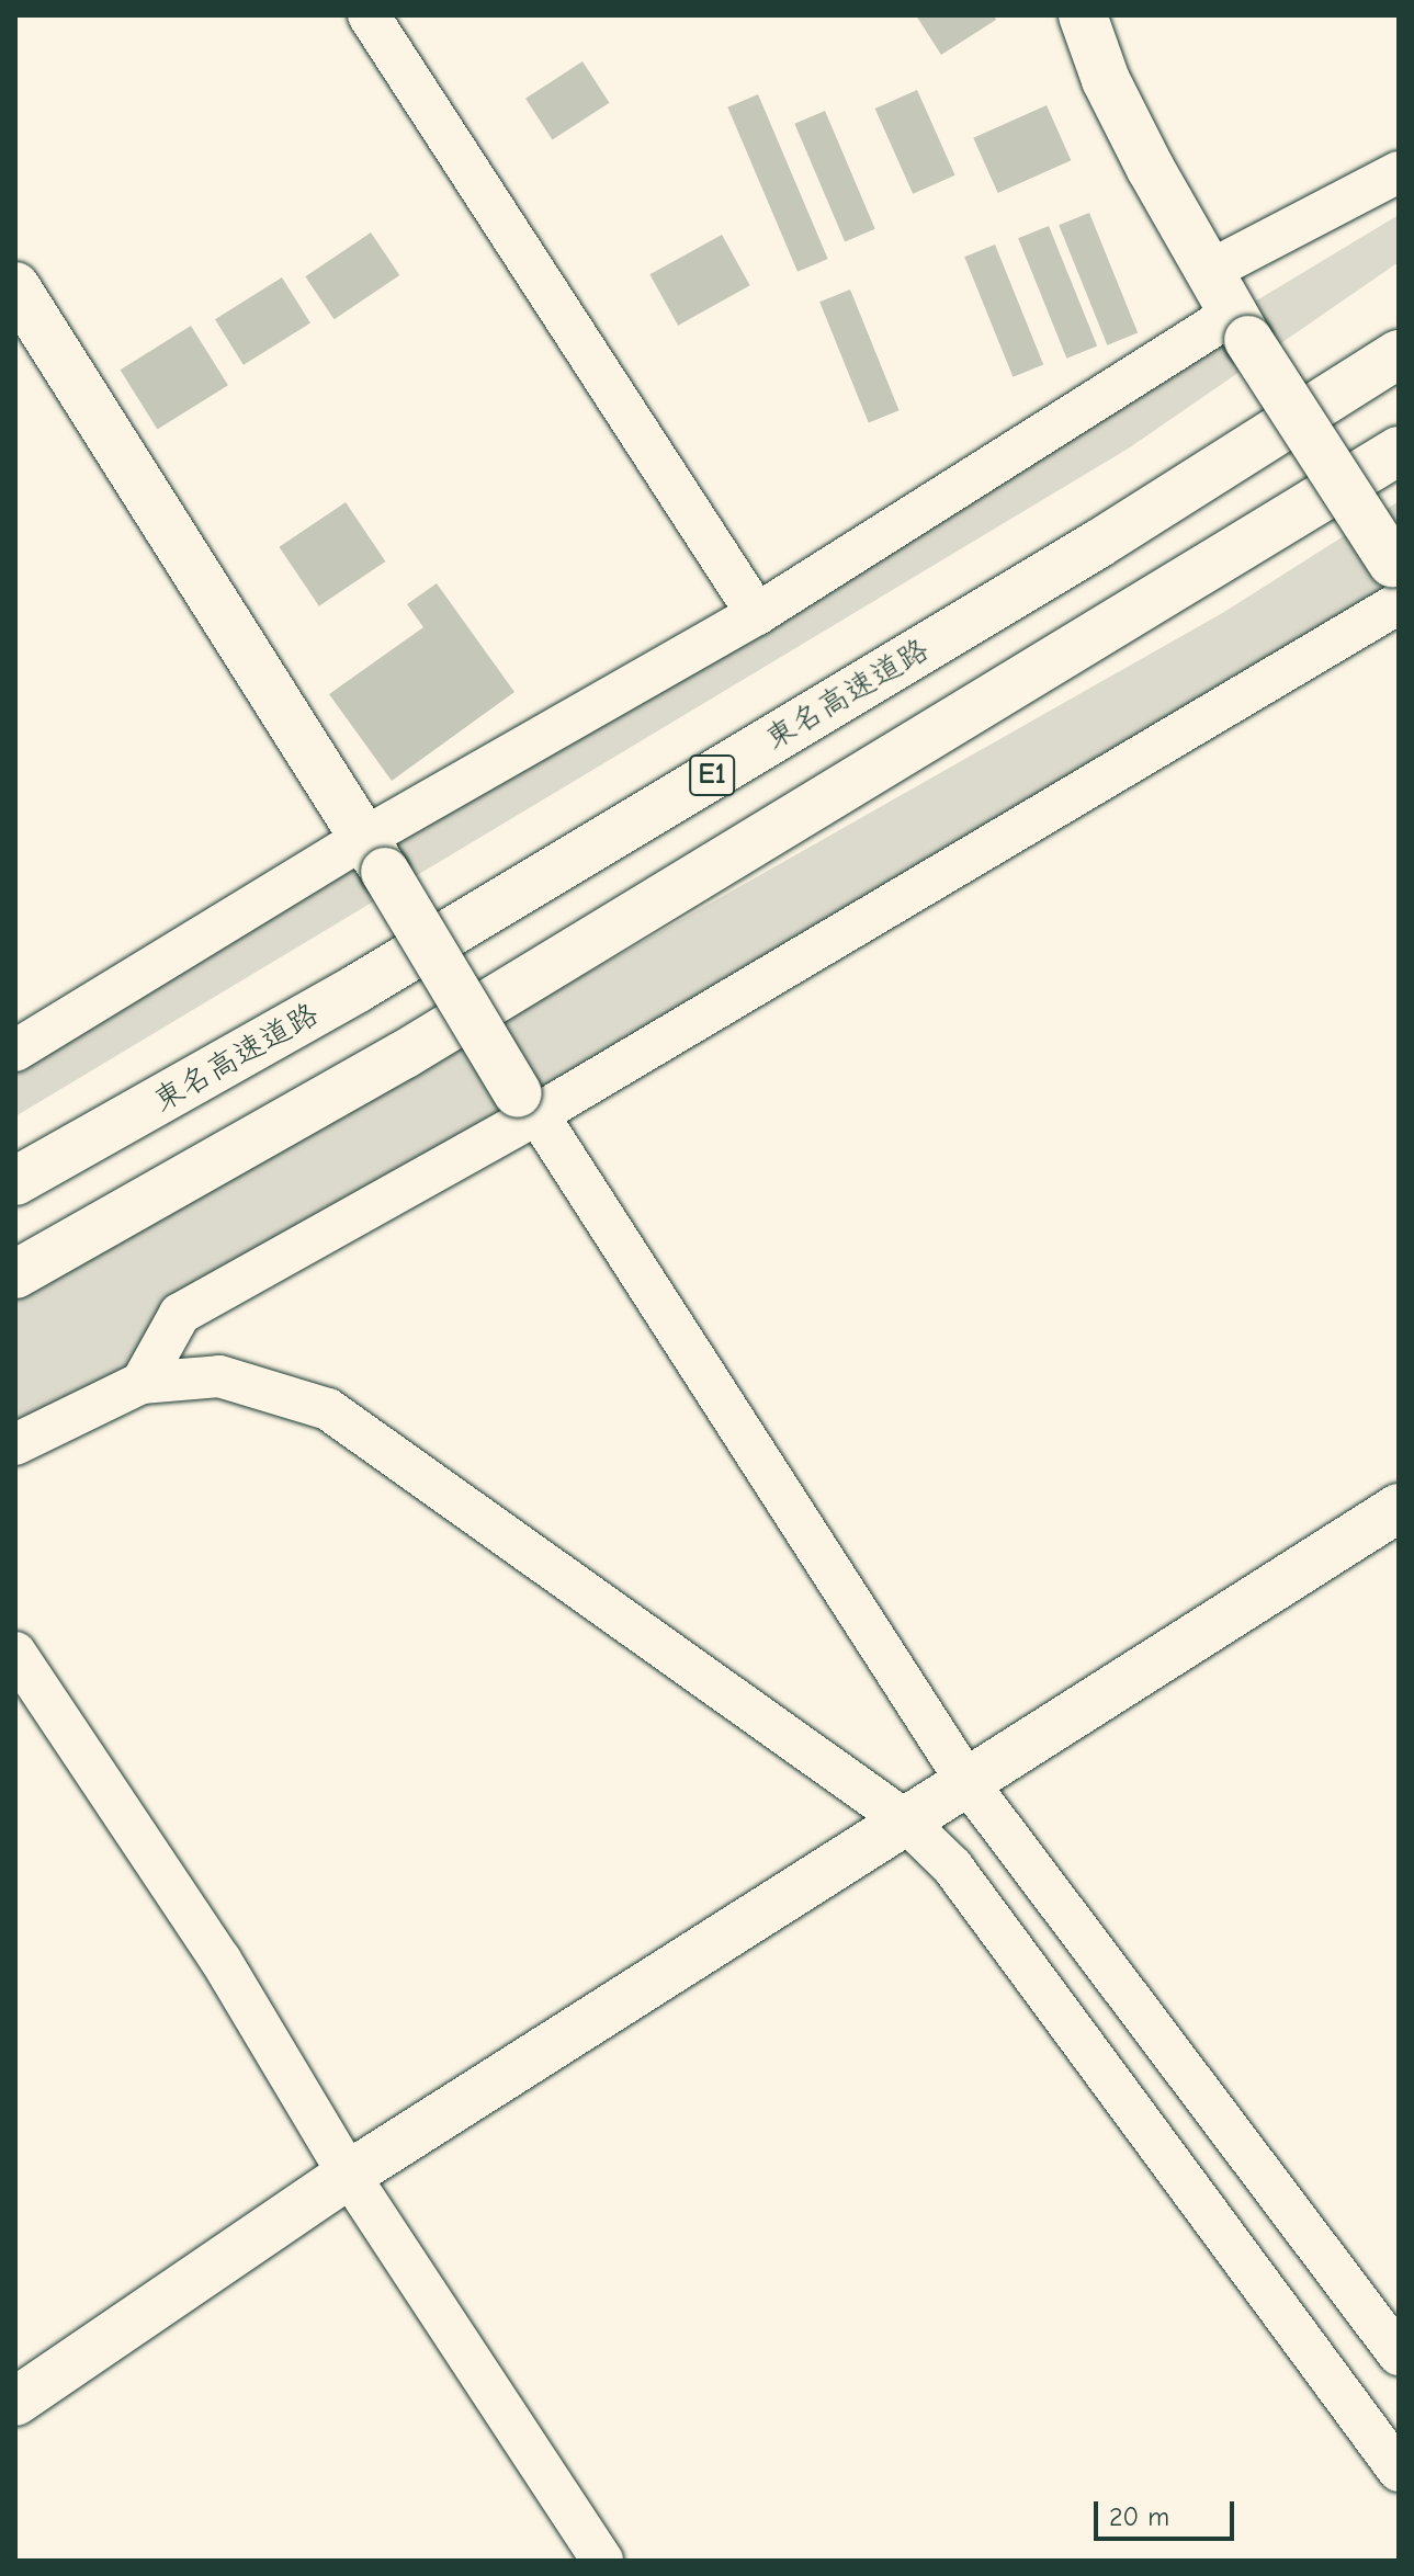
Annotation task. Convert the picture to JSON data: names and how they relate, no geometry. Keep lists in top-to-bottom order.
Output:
{
  "streets": {
    "main road": ["東名高速道路", "E1"]
  },
  "scale_bar": "20 m"
}
